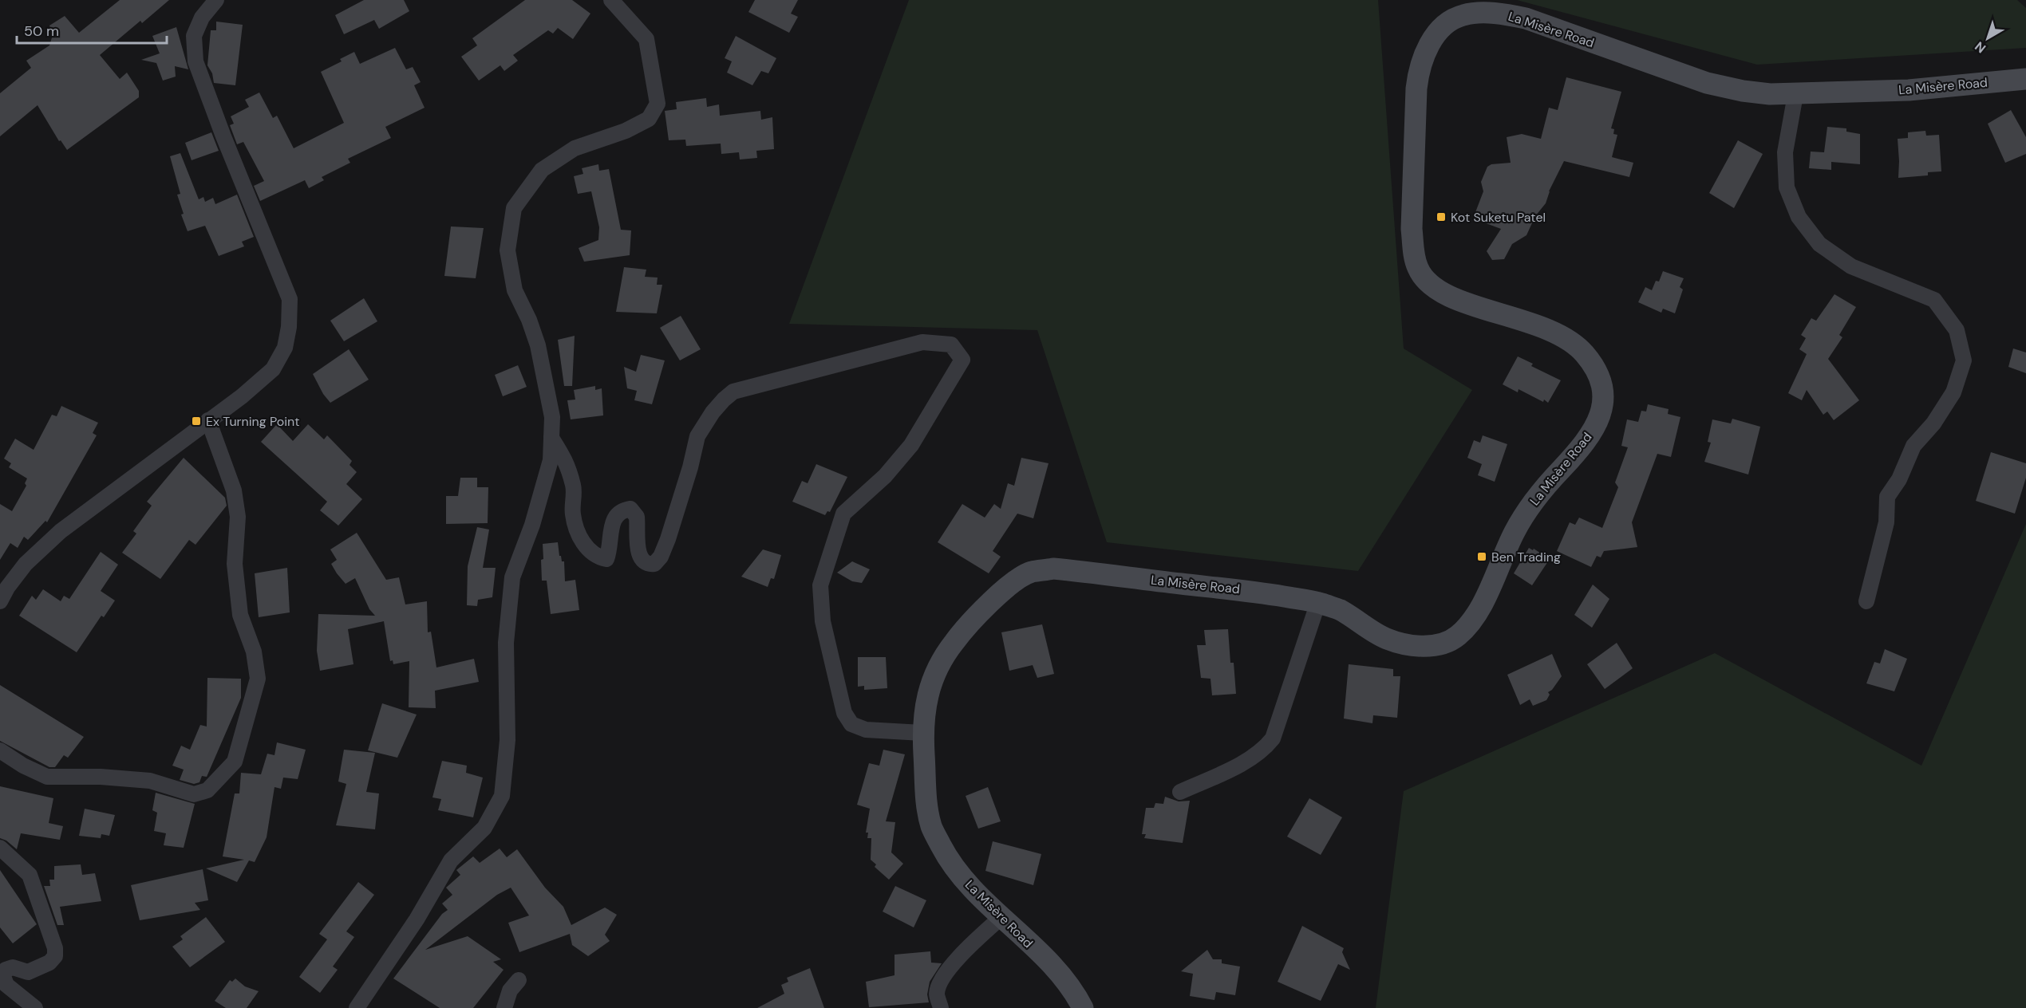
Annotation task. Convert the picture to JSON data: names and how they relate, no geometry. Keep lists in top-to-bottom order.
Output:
{
  "streets": {
    "main road": ["La Misère Road"]
  },
  "places": {
    "transit": ["Kot Suketu Patel", "Ex Turning Point", "Ben Trading"]
  },
  "scale_bar": "50 m",
  "north": "bottom left"
}
